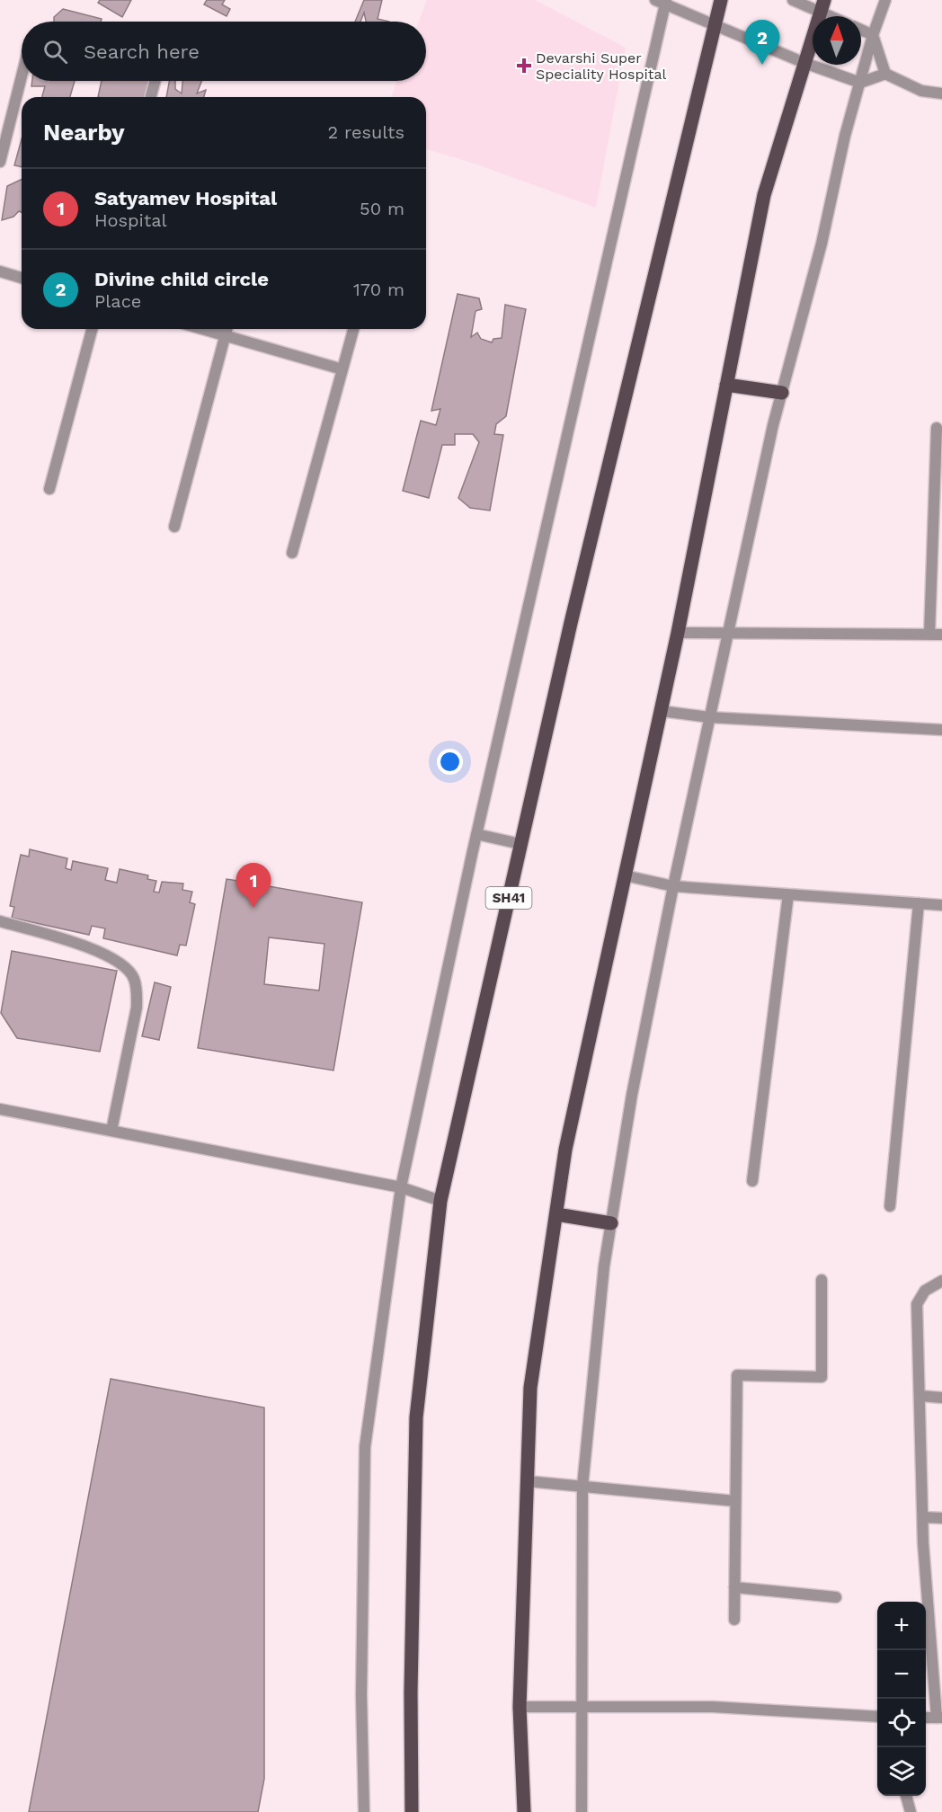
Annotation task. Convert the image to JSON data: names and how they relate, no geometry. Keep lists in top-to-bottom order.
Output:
{
  "streets": {
    "main road": ["SH41"]
  },
  "places": {
    "health": ["Devarshi Super Speciality Hospital"]
  },
  "north": "top",
  "page": {
    "pins": ["2", "1"],
    "search": "Search here",
    "heading": ["Nearby", "2 results"],
    "list": [
      {
        "mark": "1",
        "name": "Satyamev Hospital",
        "note": "Hospital",
        "value": "50 m"
      },
      {
        "mark": "2",
        "name": "Divine child circle",
        "note": "Place",
        "value": "170 m"
      }
    ],
    "map_buttons": ["+", "−"]
  }
}
